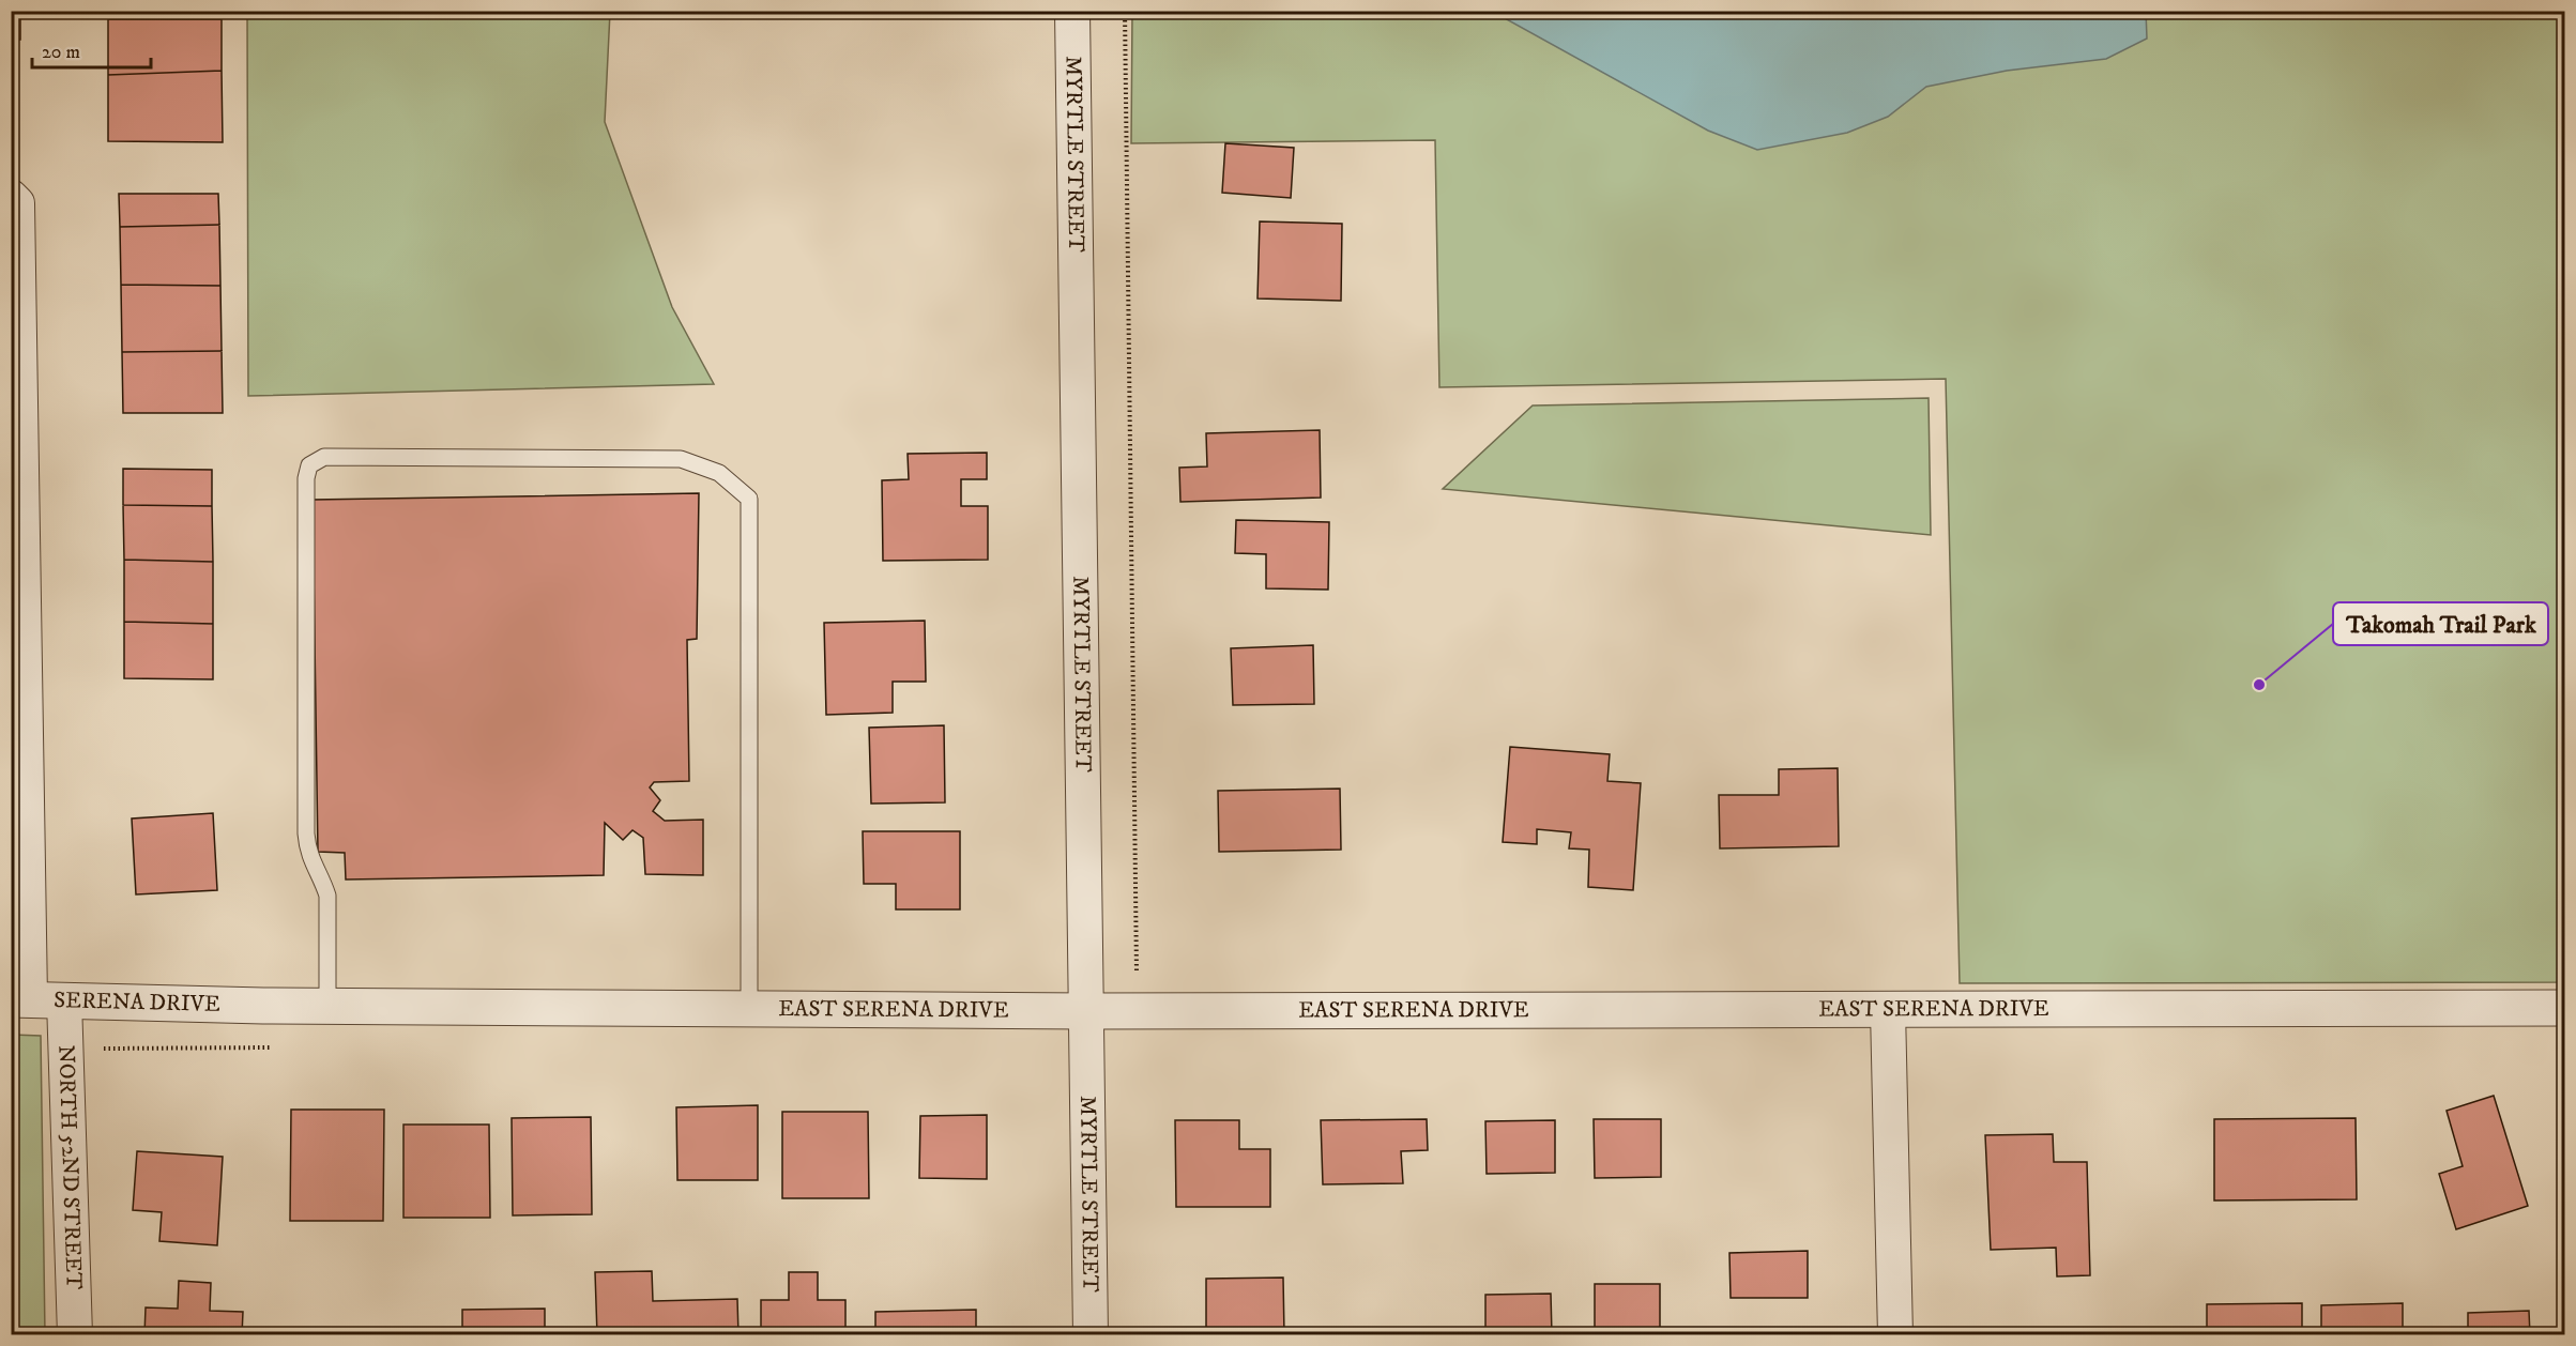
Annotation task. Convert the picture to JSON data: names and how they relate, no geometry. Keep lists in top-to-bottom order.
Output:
{
  "streets": {
    "street": [
      "MYRTLE STREET",
      "SERENA DRIVE",
      "EAST SERENA DRIVE",
      "NORTH 52ND STREET"
    ]
  },
  "crossings": [
    ["MYRTLE STREET", "EAST SERENA DRIVE"],
    ["SERENA DRIVE", "EAST SERENA DRIVE"],
    ["SERENA DRIVE", "NORTH 52ND STREET"]
  ],
  "places": ["Takomah Trail Park"],
  "scale_bar": "20 m"
}
